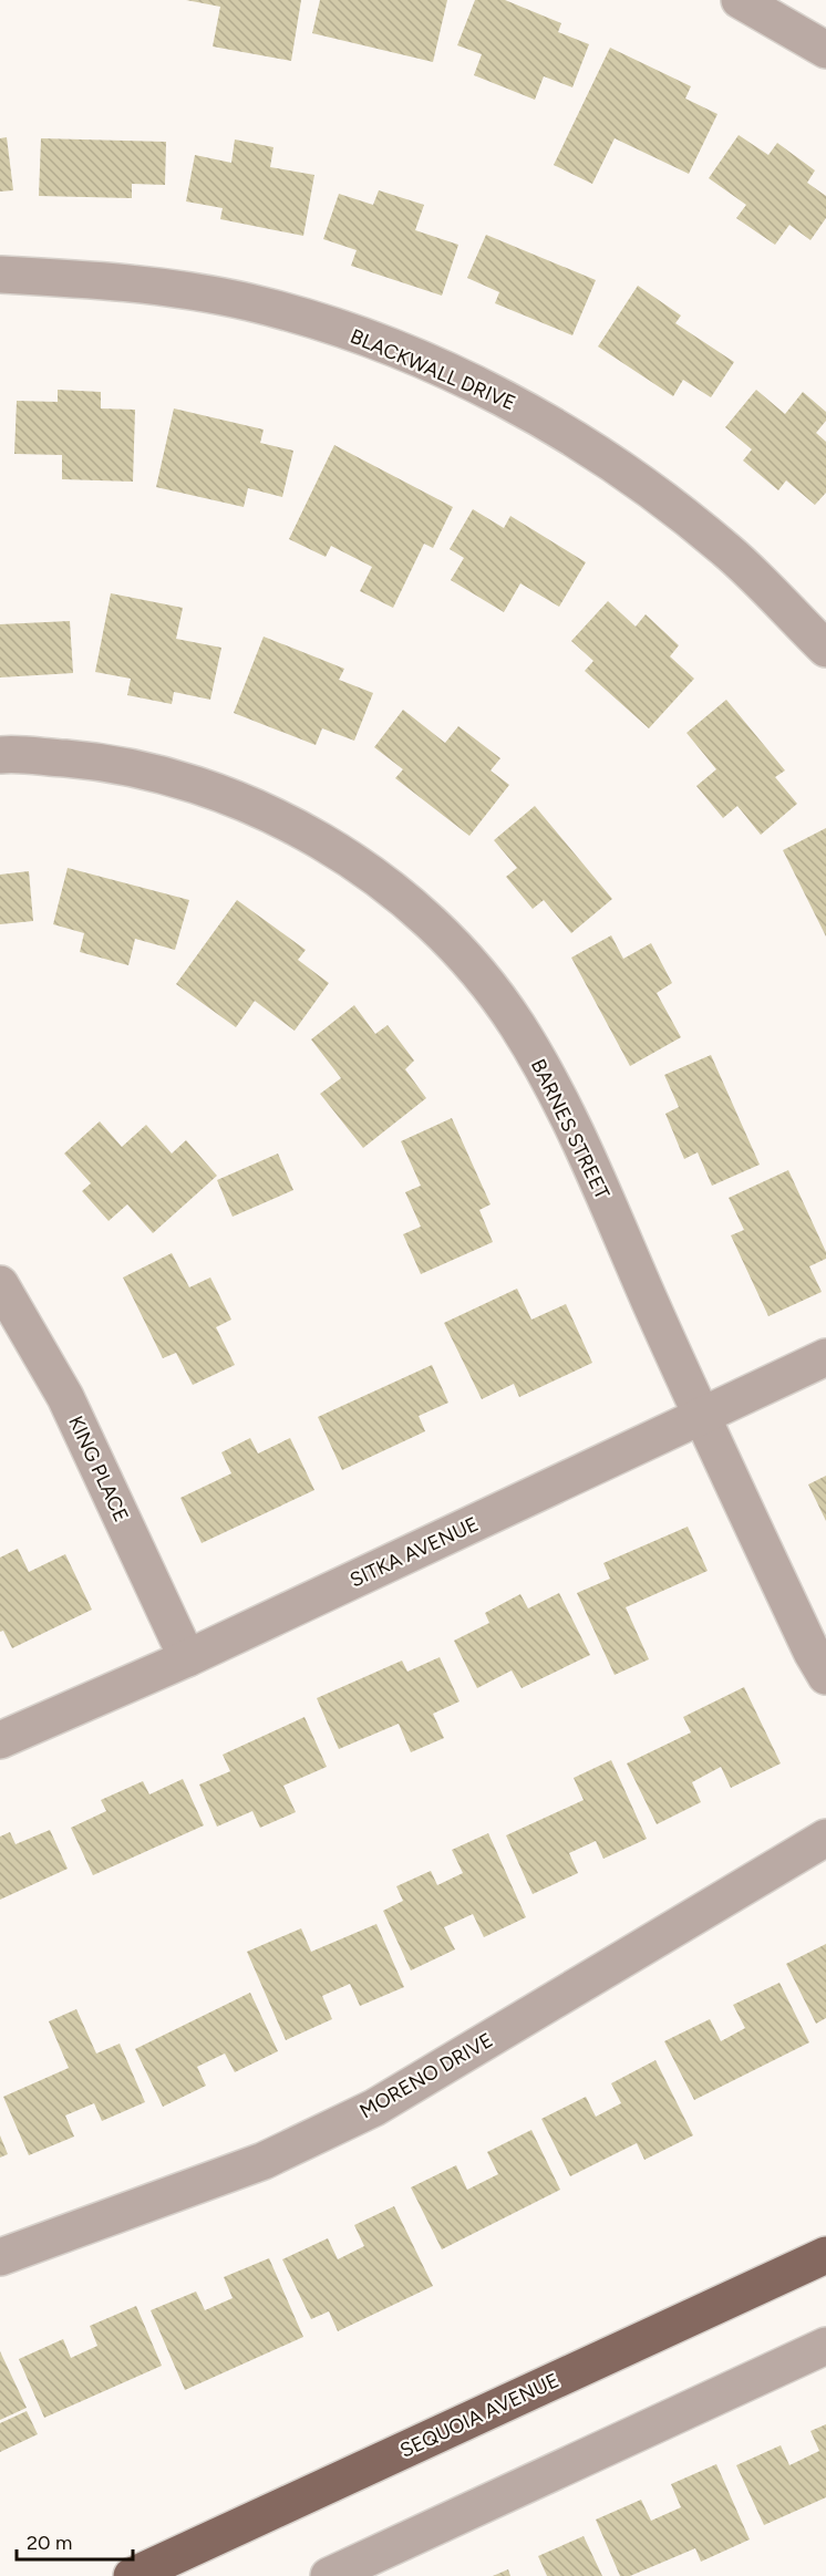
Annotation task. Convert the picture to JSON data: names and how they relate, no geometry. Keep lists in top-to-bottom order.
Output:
{
  "streets": {
    "main road": ["SEQUOIA AVENUE"],
    "street": [
      "BLACKWALL DRIVE",
      "BARNES STREET",
      "KING PLACE",
      "SITKA AVENUE",
      "MORENO DRIVE"
    ]
  },
  "crossings": [
    ["BARNES STREET", "SITKA AVENUE"],
    ["KING PLACE", "SITKA AVENUE"]
  ],
  "scale_bar": "20 m"
}
